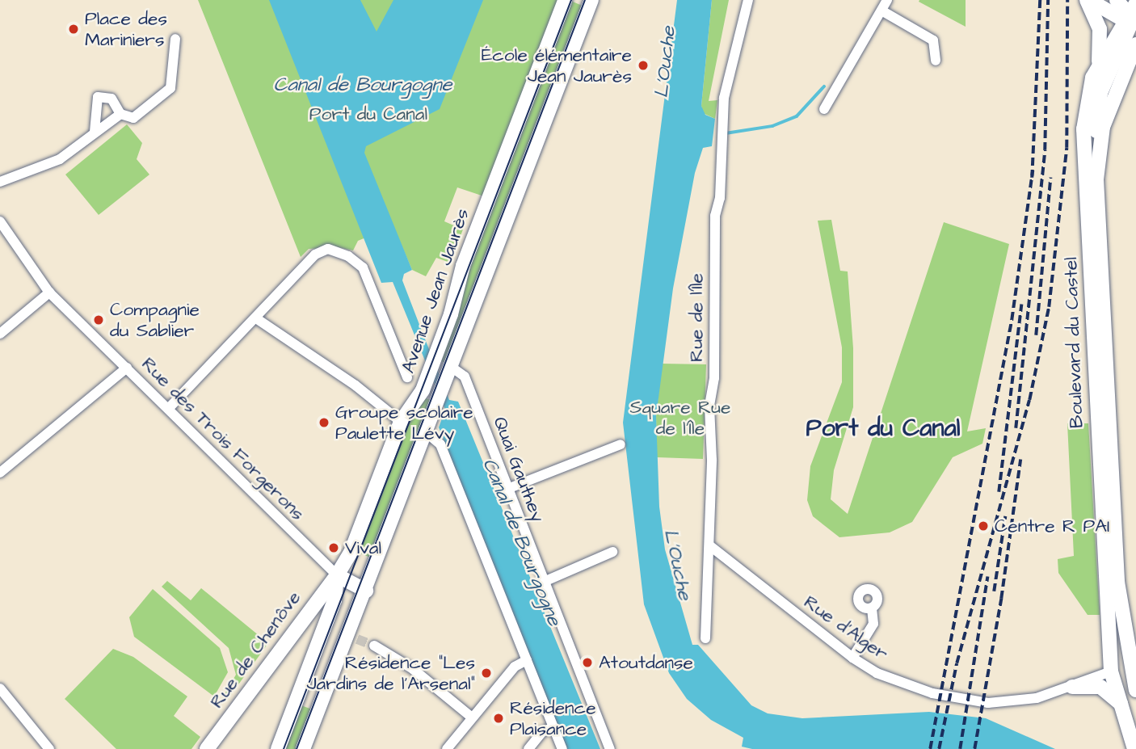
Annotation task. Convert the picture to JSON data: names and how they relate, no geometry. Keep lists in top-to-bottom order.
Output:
{
  "streets": {
    "main road": ["Avenue Jean Jaurès", "Boulevard du Castel", "Rue de Chenôve"],
    "street": [
      "Rue de l'Île",
      "Rue des Trois Forgerons",
      "Quai Gauthey",
      "Rue d'Alger"
    ]
  },
  "crossings": [
    ["Avenue Jean Jaurès", "Rue des Trois Forgerons"],
    ["Avenue Jean Jaurès", "Quai Gauthey"],
    ["Avenue Jean Jaurès", "Rue de Chenôve"],
    ["Rue de l'Île", "Rue d'Alger"],
    ["Boulevard du Castel", "Rue d'Alger"],
    ["Rue des Trois Forgerons", "Rue de Chenôve"]
  ],
  "districts": ["Port du Canal"],
  "water": ["L'Ouche", "Canal de Bourgogne"],
  "parks": ["Port du Canal", "Square Rue de l'Île"],
  "places": [
    "Place des Mariniers",
    "École élémentaire Jean Jaurès",
    "Compagnie du Sablier",
    "Groupe scolaire Paulette Lévy",
    "Centre R PAI",
    "Vival",
    "Atoutdanse",
    "Résidence \"Les Jardins de l'Arsenal\"",
    "Résidence Plaisance"
  ]
}
